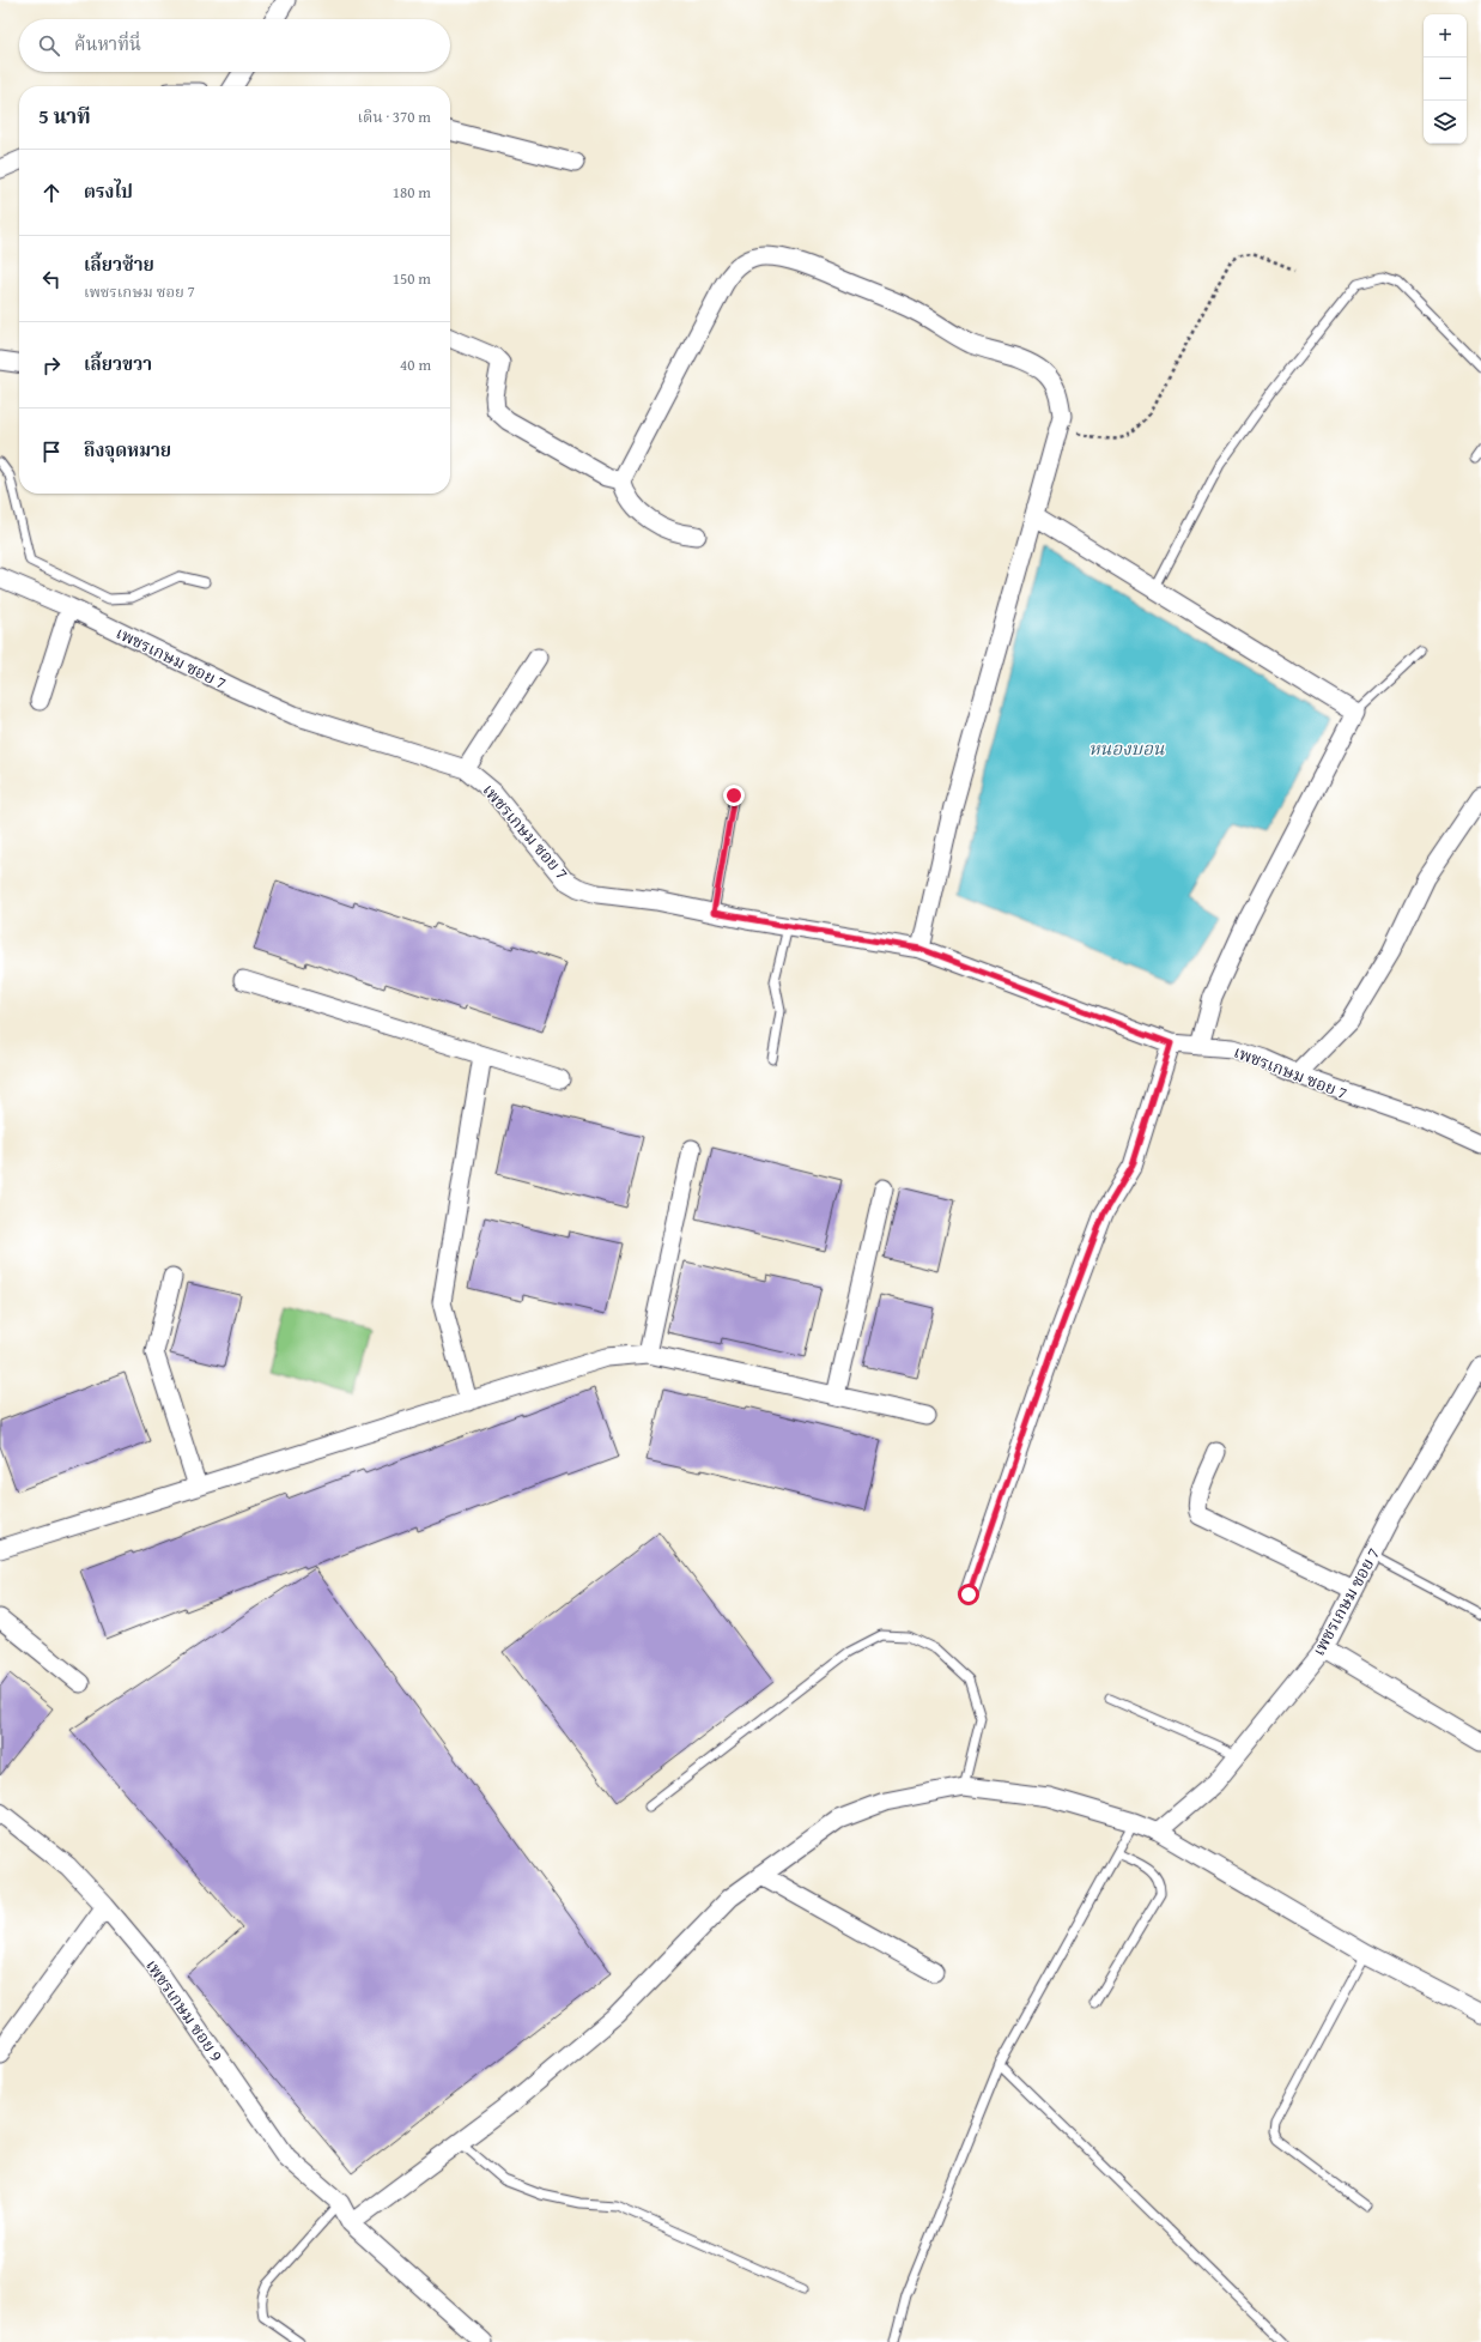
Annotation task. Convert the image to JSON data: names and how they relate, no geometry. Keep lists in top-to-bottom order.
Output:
{
  "streets": {
    "street": ["เพชรเกษม ซอย 7", "เพชรเกษม ซอย 9"]
  },
  "water": ["หนองบอน"],
  "page": {
    "map_buttons": ["+", "−"],
    "search": "ค้นหาที่นี่",
    "heading": ["5 นาที", "เดิน · 370 m"],
    "list": [
      ["ตรงไป", "180 m"],
      ["เลี้ยวซ้าย", "เพชรเกษม ซอย 7", "150 m"],
      ["เลี้ยวขวา", "40 m"],
      "ถึงจุดหมาย"
    ]
  }
}
